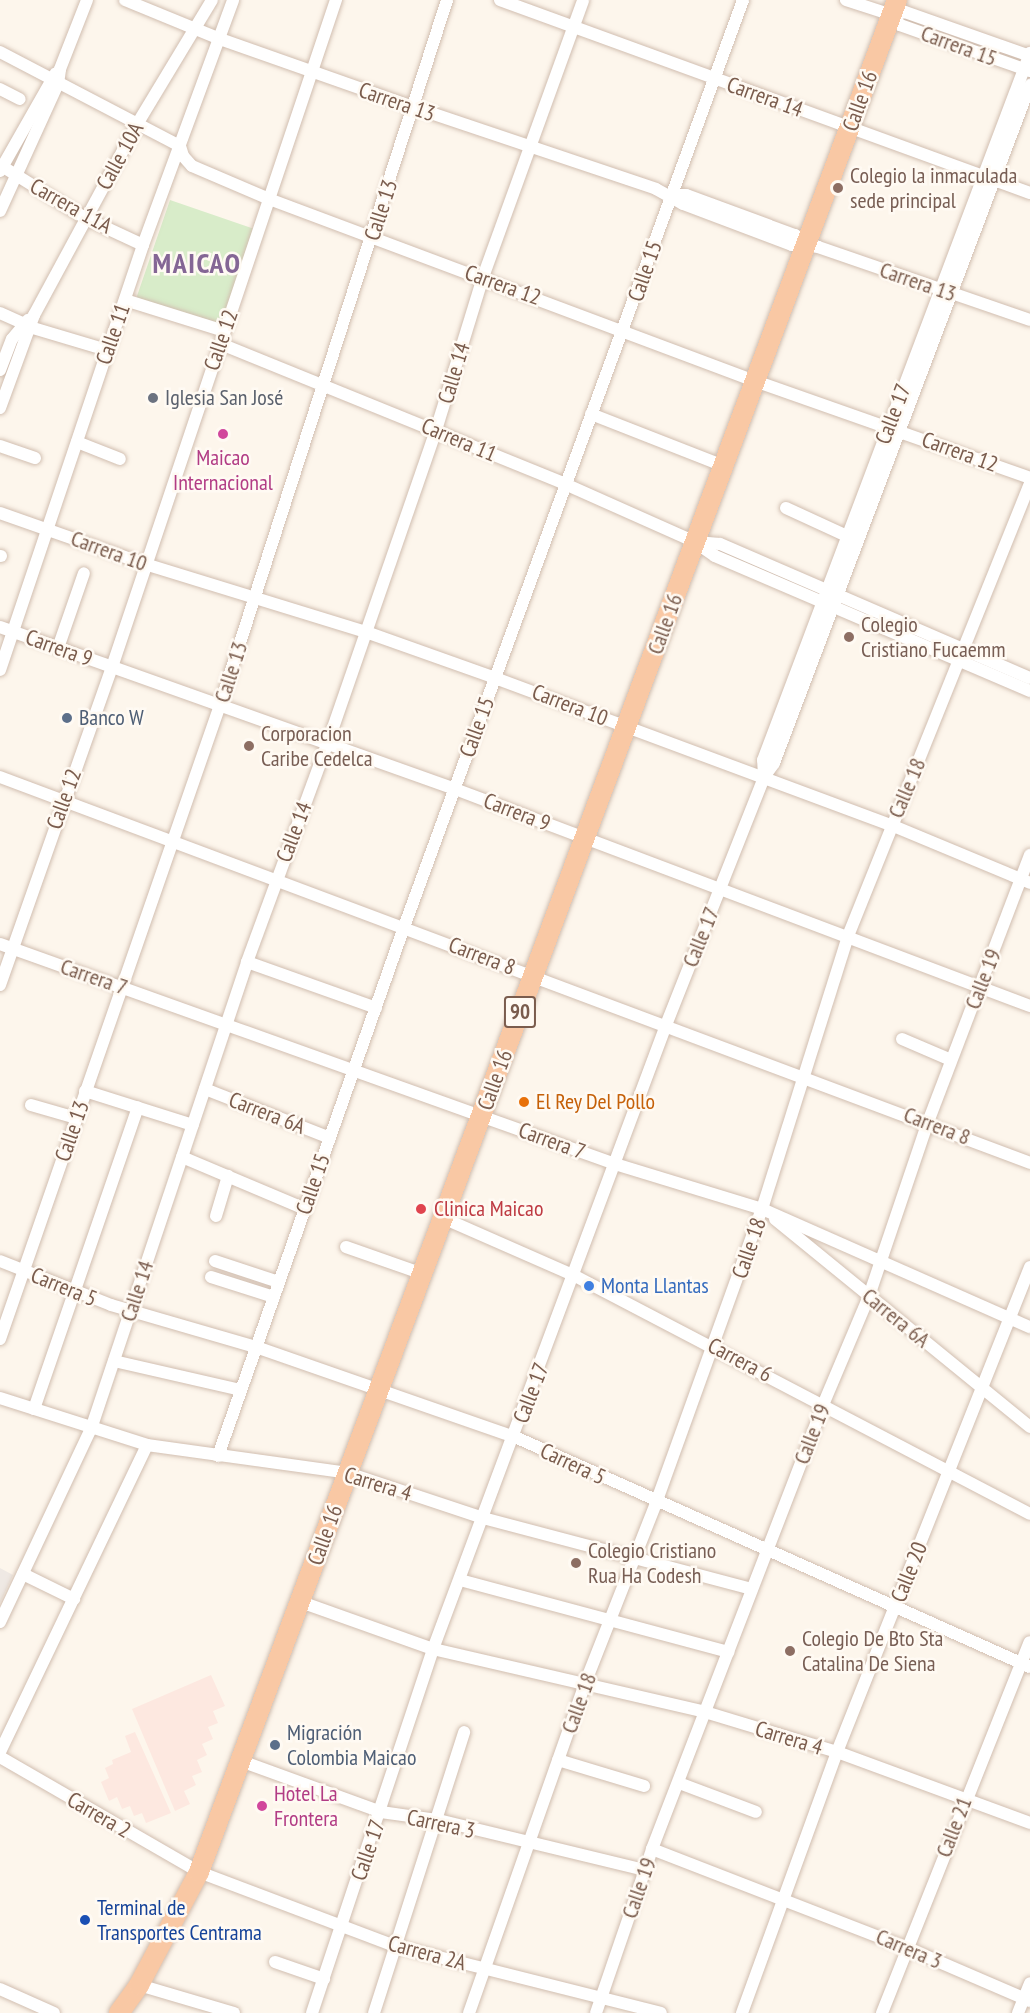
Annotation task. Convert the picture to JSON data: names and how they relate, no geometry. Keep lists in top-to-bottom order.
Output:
{
  "streets": {
    "highway": ["Calle 16", "90"],
    "street": [
      "Carrera 15",
      "Carrera 14",
      "Carrera 13",
      "Calle 10A",
      "Carrera 11A",
      "Calle 13",
      "Calle 15",
      "Carrera 12",
      "Calle 11",
      "Calle 12",
      "Calle 14",
      "Calle 17",
      "Carrera 11",
      "Carrera 10",
      "Carrera 9",
      "Calle 18",
      "Carrera 8",
      "Carrera 7",
      "Calle 19",
      "Carrera 6A",
      "Carrera 5",
      "Carrera 6",
      "Carrera 4",
      "Calle 20",
      "Carrera 2",
      "Carrera 3",
      "Calle 21",
      "Carrera 2A"
    ]
  },
  "crossings": [
    ["Carrera 15", "Calle 16"],
    ["Carrera 15", "Calle 17"],
    ["Carrera 14", "Calle 16"],
    ["Carrera 14", "Calle 15"],
    ["Carrera 14", "Calle 14"],
    ["Carrera 14", "Calle 17"],
    ["Calle 16", "Carrera 13"],
    ["Calle 16", "Carrera 12"],
    ["Calle 16", "Carrera 11"],
    ["Calle 16", "Carrera 10"],
    ["Calle 16", "Carrera 9"],
    ["Calle 16", "Carrera 8"],
    ["Calle 16", "Carrera 7"],
    ["Calle 16", "Carrera 5"],
    ["Calle 16", "Carrera 6"],
    ["Calle 16", "Carrera 4"],
    ["Calle 16", "Carrera 2"],
    ["Calle 16", "Carrera 3"],
    ["Calle 16", "Carrera 2A"],
    ["Carrera 13", "Calle 10A"],
    ["Carrera 13", "Calle 13"],
    ["Carrera 13", "Calle 15"],
    ["Carrera 13", "Calle 11"],
    ["Carrera 13", "Calle 12"],
    ["Carrera 13", "Calle 14"],
    ["Carrera 13", "Calle 17"],
    ["Calle 10A", "Carrera 11A"],
    ["Calle 10A", "Carrera 12"],
    ["Carrera 11A", "Calle 11"],
    ["Calle 13", "Carrera 12"],
    ["Calle 13", "Carrera 11"],
    ["Calle 13", "Carrera 10"],
    ["Calle 13", "Carrera 9"],
    ["Calle 13", "Carrera 8"],
    ["Calle 13", "Carrera 7"],
    ["Calle 13", "Carrera 5"],
    ["Calle 15", "Carrera 12"],
    ["Calle 15", "Carrera 11"],
    ["Calle 15", "Carrera 10"],
    ["Calle 15", "Carrera 9"],
    ["Calle 15", "Carrera 8"],
    ["Calle 15", "Carrera 7"],
    ["Calle 15", "Carrera 6A"],
    ["Calle 15", "Carrera 5"],
    ["Calle 15", "Carrera 4"],
    ["Carrera 12", "Calle 11"],
    ["Carrera 12", "Calle 12"],
    ["Carrera 12", "Calle 14"],
    ["Carrera 12", "Calle 17"],
    ["Calle 11", "Carrera 10"],
    ["Calle 11", "Carrera 9"],
    ["Calle 12", "Carrera 11"],
    ["Calle 12", "Carrera 10"],
    ["Calle 12", "Carrera 9"],
    ["Calle 12", "Carrera 8"],
    ["Calle 12", "Carrera 7"],
    ["Calle 14", "Carrera 11"],
    ["Calle 14", "Carrera 10"],
    ["Calle 14", "Carrera 9"],
    ["Calle 14", "Carrera 8"],
    ["Calle 14", "Carrera 7"],
    ["Calle 14", "Carrera 6A"],
    ["Calle 14", "Carrera 5"],
    ["Calle 14", "Carrera 4"],
    ["Calle 17", "Carrera 11"],
    ["Calle 17", "Carrera 10"],
    ["Calle 17", "Carrera 9"],
    ["Calle 17", "Carrera 8"],
    ["Calle 17", "Carrera 7"],
    ["Calle 17", "Carrera 5"],
    ["Calle 17", "Carrera 6"],
    ["Calle 17", "Carrera 4"],
    ["Calle 17", "Carrera 3"],
    ["Calle 17", "Carrera 2A"],
    ["Carrera 11", "Calle 18"],
    ["Carrera 10", "Calle 18"],
    ["Carrera 10", "Calle 19"],
    ["Carrera 9", "Calle 18"],
    ["Carrera 9", "Calle 19"],
    ["Calle 18", "Carrera 8"],
    ["Calle 18", "Carrera 7"],
    ["Calle 18", "Carrera 6A"],
    ["Calle 18", "Carrera 5"],
    ["Calle 18", "Carrera 6"],
    ["Calle 18", "Carrera 4"],
    ["Calle 18", "Carrera 3"],
    ["Calle 18", "Carrera 2A"],
    ["Carrera 8", "Calle 19"],
    ["Carrera 7", "Calle 19"],
    ["Carrera 7", "Carrera 6A"],
    ["Carrera 7", "Calle 20"],
    ["Calle 19", "Carrera 6A"],
    ["Calle 19", "Carrera 5"],
    ["Calle 19", "Carrera 6"],
    ["Calle 19", "Carrera 4"],
    ["Calle 19", "Carrera 3"],
    ["Calle 19", "Carrera 2A"],
    ["Carrera 6A", "Calle 20"],
    ["Carrera 5", "Calle 20"],
    ["Carrera 5", "Calle 21"],
    ["Carrera 6", "Calle 20"],
    ["Carrera 4", "Calle 20"],
    ["Carrera 4", "Calle 21"],
    ["Calle 20", "Carrera 3"],
    ["Carrera 2", "Carrera 2A"],
    ["Carrera 3", "Calle 21"]
  ],
  "districts": ["MAICAO"],
  "places": [
    "Colegio la inmaculada sede principal",
    "Iglesia San José",
    "Maicao Internacional",
    "Colegio Cristiano Fucaemm",
    "Banco W",
    "Corporacion Caribe Cedelca",
    "El Rey Del Pollo",
    "Clinica Maicao",
    "Monta Llantas",
    "Colegio Cristiano Rua Ha Codesh",
    "Colegio De Bto Sta Catalina De Siena",
    "Migración Colombia Maicao",
    "Hotel La Frontera",
    "Terminal de Transportes Centrama"
  ]
}
